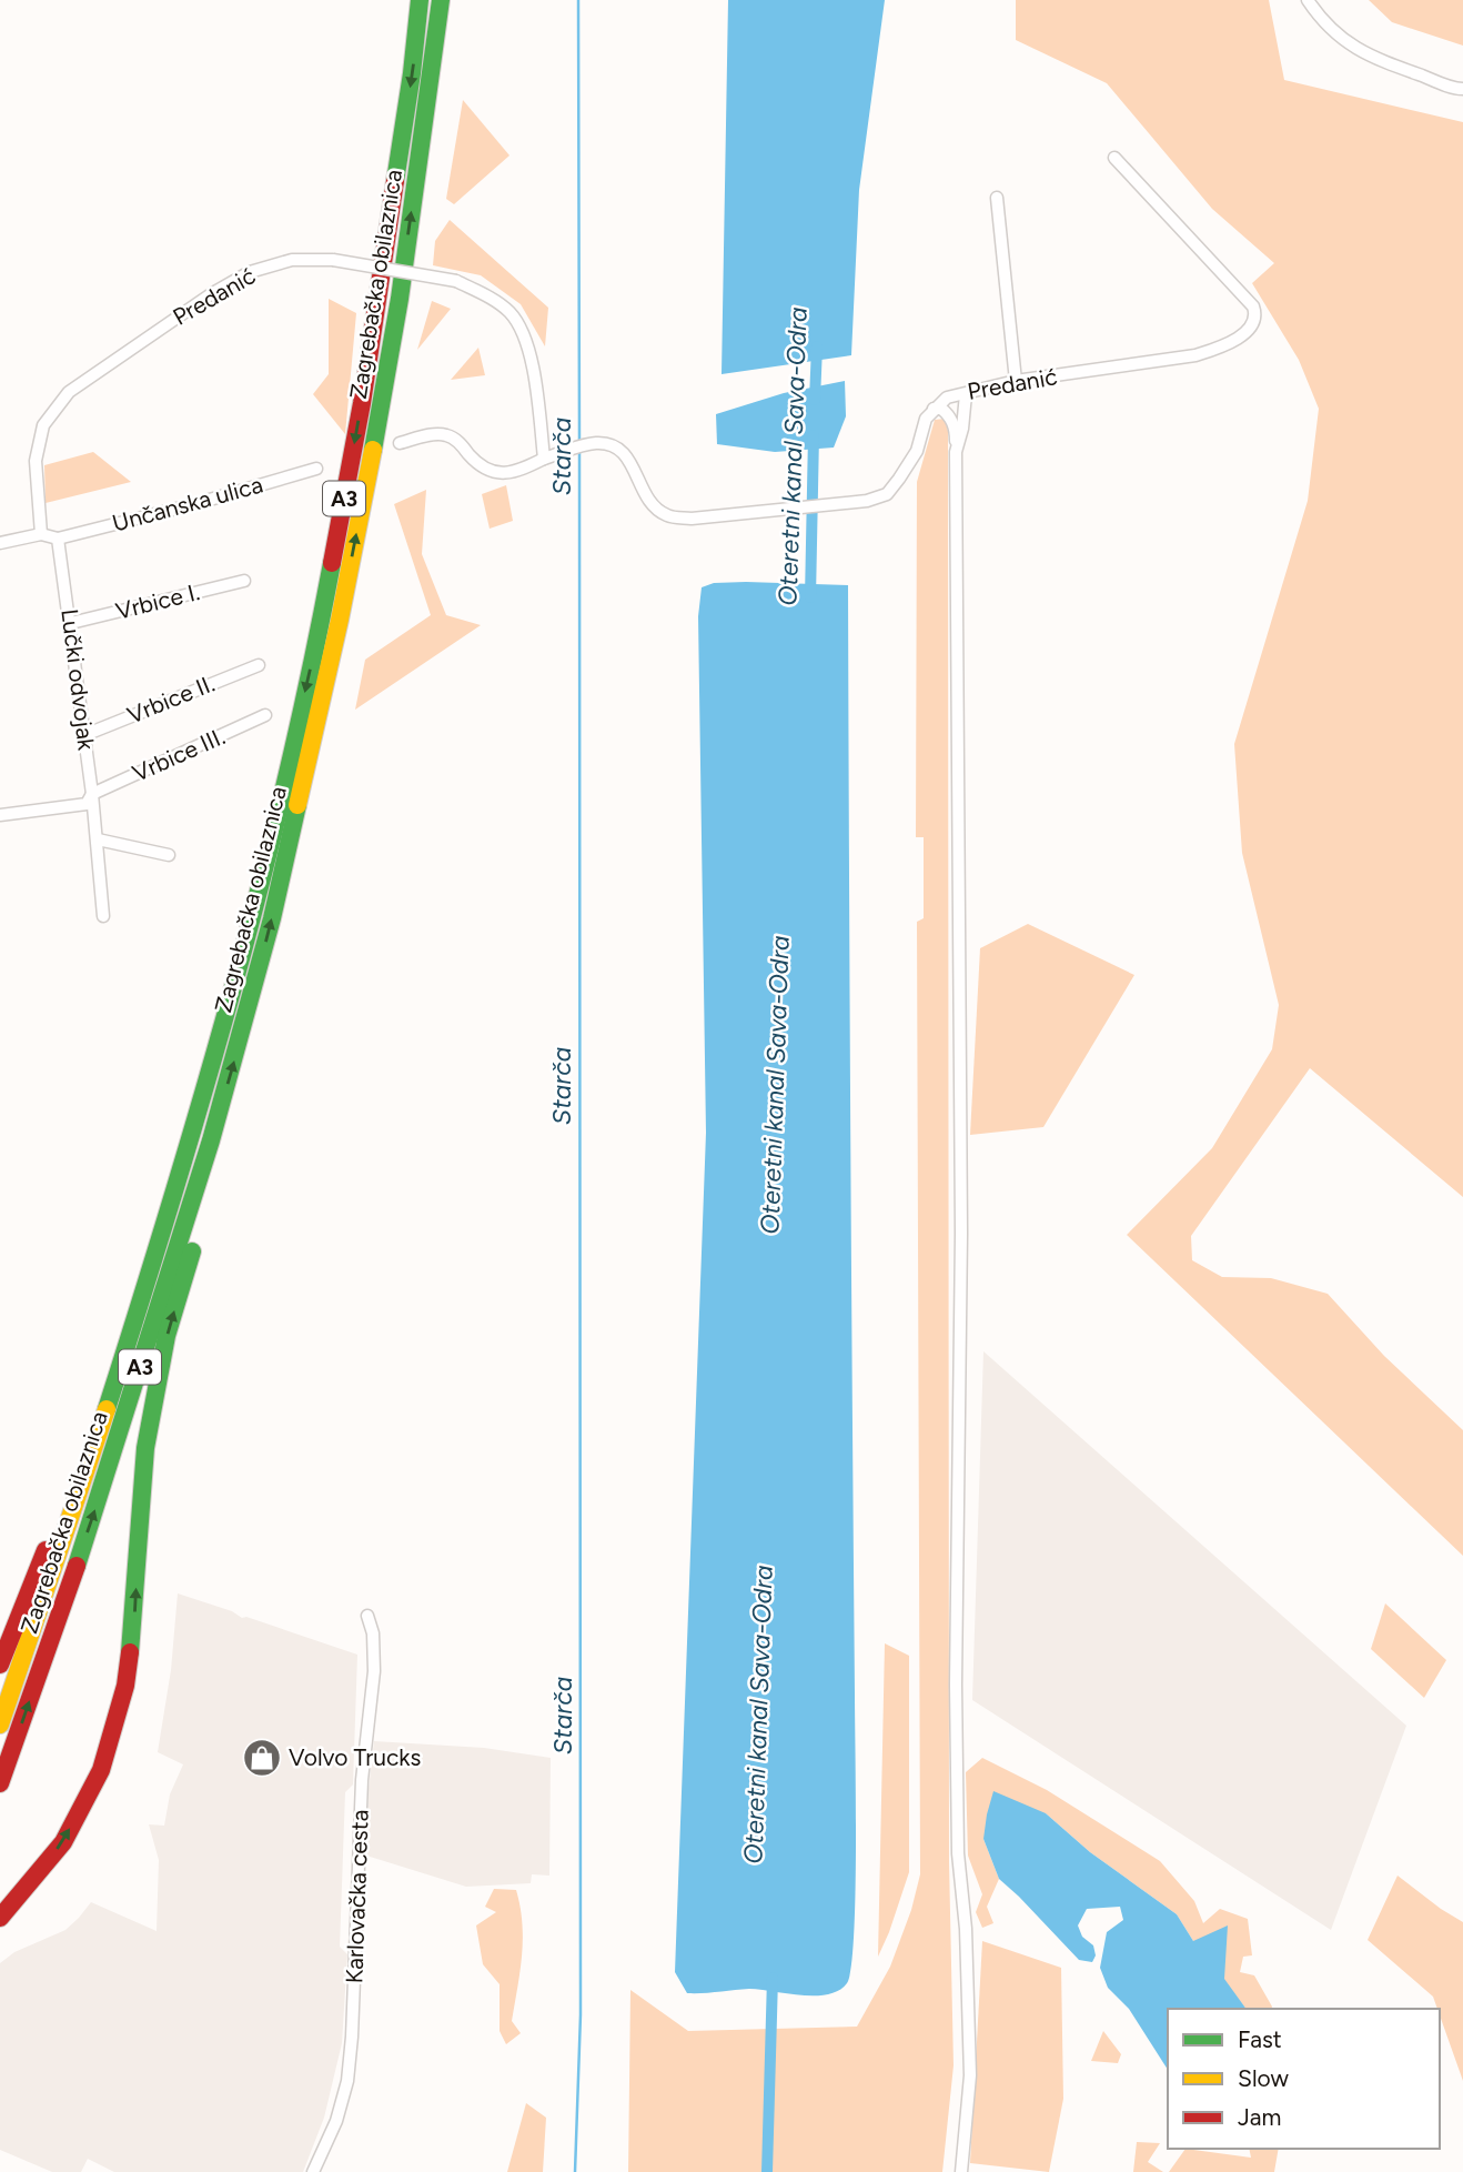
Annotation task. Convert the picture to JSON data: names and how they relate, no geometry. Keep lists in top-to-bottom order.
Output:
{
  "streets": {
    "highway": ["Zagrebačka obilaznica", "A3"],
    "street": [
      "Predanić",
      "Unčanska ulica",
      "Vrbice I.",
      "Lučki odvojak",
      "Vrbice II.",
      "Vrbice III.",
      "Karlovačka cesta"
    ]
  },
  "crossings": [
    ["Unčanska ulica", "Lučki odvojak"],
    ["Vrbice I.", "Lučki odvojak"],
    ["Lučki odvojak", "Vrbice II."],
    ["Lučki odvojak", "Vrbice III."]
  ],
  "water": ["Starča", "Oteretni kanal Sava-Odra"],
  "places": {
    "shop": ["Volvo Trucks"]
  },
  "legend": ["Fast", "Slow", "Jam"]
}
